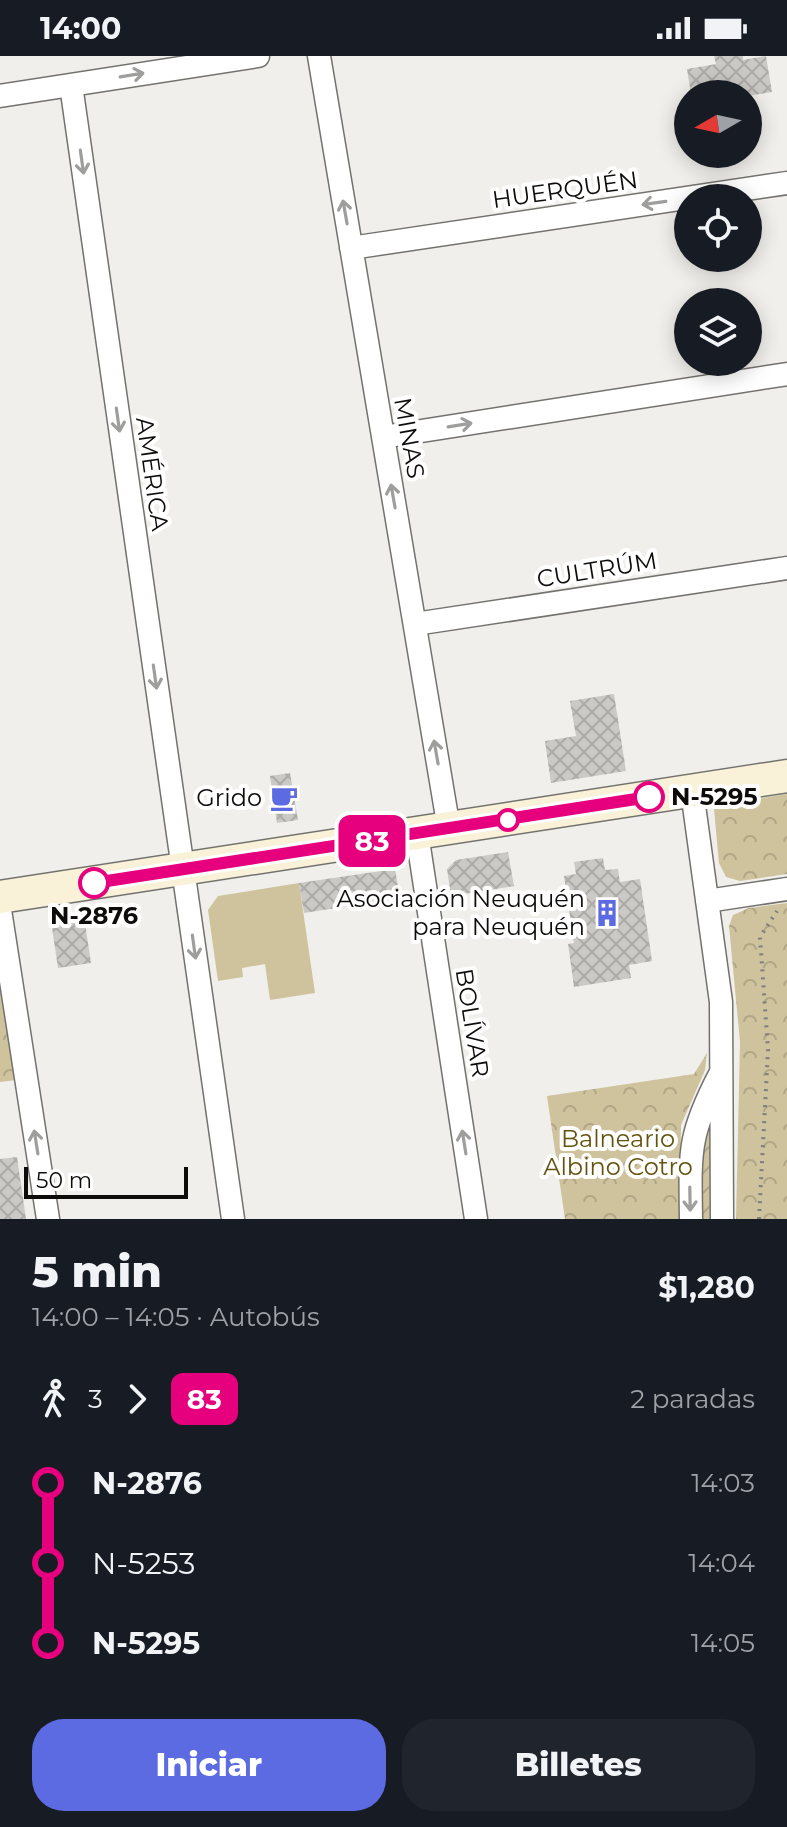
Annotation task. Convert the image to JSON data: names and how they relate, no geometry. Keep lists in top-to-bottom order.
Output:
{
  "streets": {
    "street": [
      "HUERQUÉN",
      "MINAS",
      "AMÉRICA",
      "CULTRÚM",
      "BOLÍVAR"
    ]
  },
  "crossings": [
    ["HUERQUÉN", "MINAS"],
    ["MINAS", "CULTRÚM"]
  ],
  "one_way": ["MINAS", "AMÉRICA", "BOLÍVAR"],
  "parks": ["Balneario Albino Cotro"],
  "places": {
    "other": ["N-5295", "N-2876"],
    "cafe": ["Grido"],
    "building": ["Asociación Neuquén para Neuquén"]
  },
  "lines": ["bus line 83"],
  "scale_bar": "50 m",
  "north": "left",
  "page": {
    "status": "14:00",
    "on_map": "83",
    "scale": "50 m",
    "heading": ["5 min", "14:00 – 14:05 · Autobús", "$1,280"],
    "legs": ["3", "83", "2 paradas"],
    "list": [
      {
        "name": "N-2876",
        "value": "14:03"
      },
      {
        "name": "N-5253",
        "value": "14:04"
      },
      {
        "name": "N-5295",
        "value": "14:05"
      }
    ],
    "buttons": ["Iniciar", "Billetes"]
  }
}
